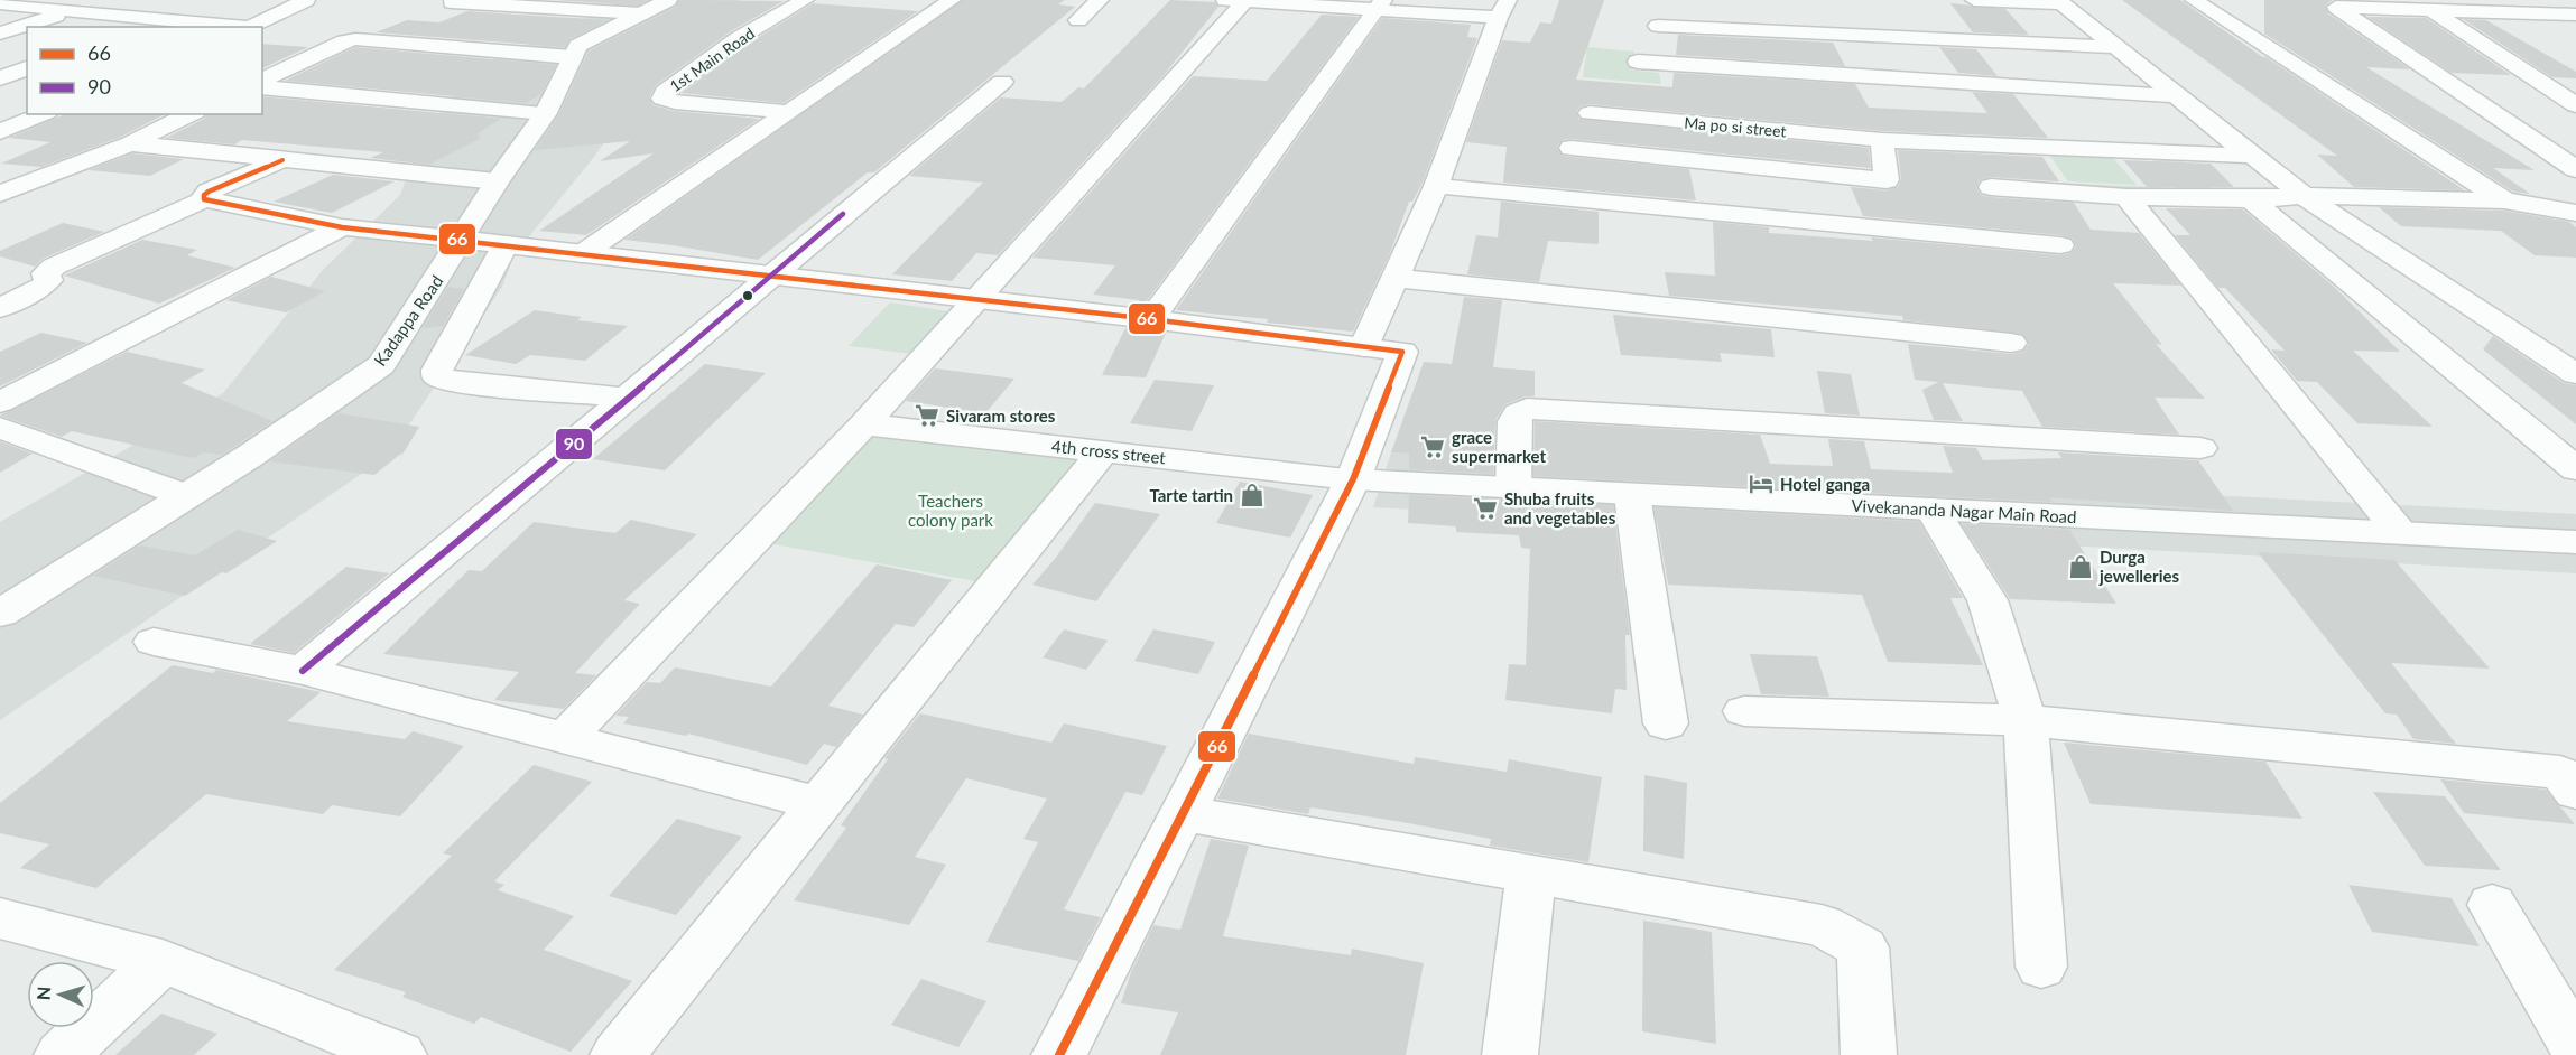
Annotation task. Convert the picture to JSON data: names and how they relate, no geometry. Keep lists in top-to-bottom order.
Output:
{
  "streets": {
    "street": [
      "1st Main Road",
      "Ma po si street",
      "Kadappa Road",
      "4th cross street",
      "Vivekananda Nagar Main Road"
    ]
  },
  "crossings": [
    ["4th cross street", "Vivekananda Nagar Main Road"]
  ],
  "parks": ["Teachers colony park"],
  "places": {
    "supermarket": ["Sivaram stores", "grace supermarket", "Shuba fruits and vegetables"],
    "hotel": ["Hotel ganga"],
    "shop": ["Tarte tartin", "Durga jewelleries"]
  },
  "lines": ["transit line 66", "transit line 90"],
  "legend": ["66", "90"],
  "north": "left"
}
